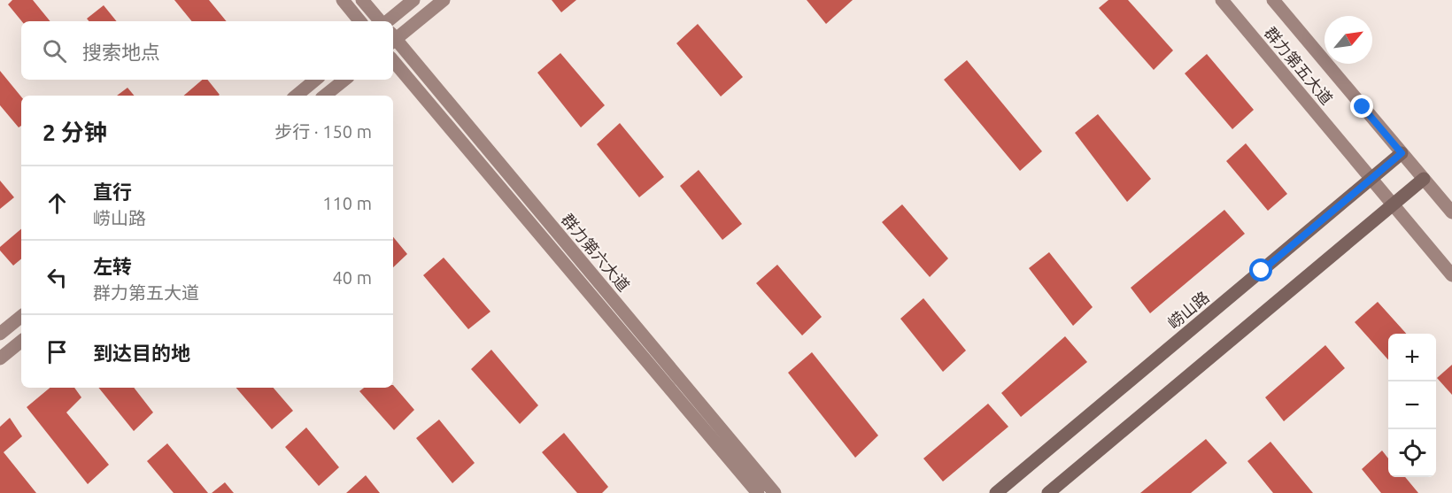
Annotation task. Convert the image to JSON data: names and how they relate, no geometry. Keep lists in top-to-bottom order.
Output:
{
  "streets": {
    "main road": ["群力第五大道", "群力第六大道", "崂山路"]
  },
  "crossings": [
    ["群力第五大道", "崂山路"]
  ],
  "north": "top right",
  "page": {
    "search": "搜索地点",
    "heading": ["2 分钟", "步行 · 150 m"],
    "list": [
      ["直行", "崂山路", "110 m"],
      ["左转", "群力第五大道", "40 m"],
      "到达目的地"
    ],
    "map_buttons": ["+", "−"]
  }
}
